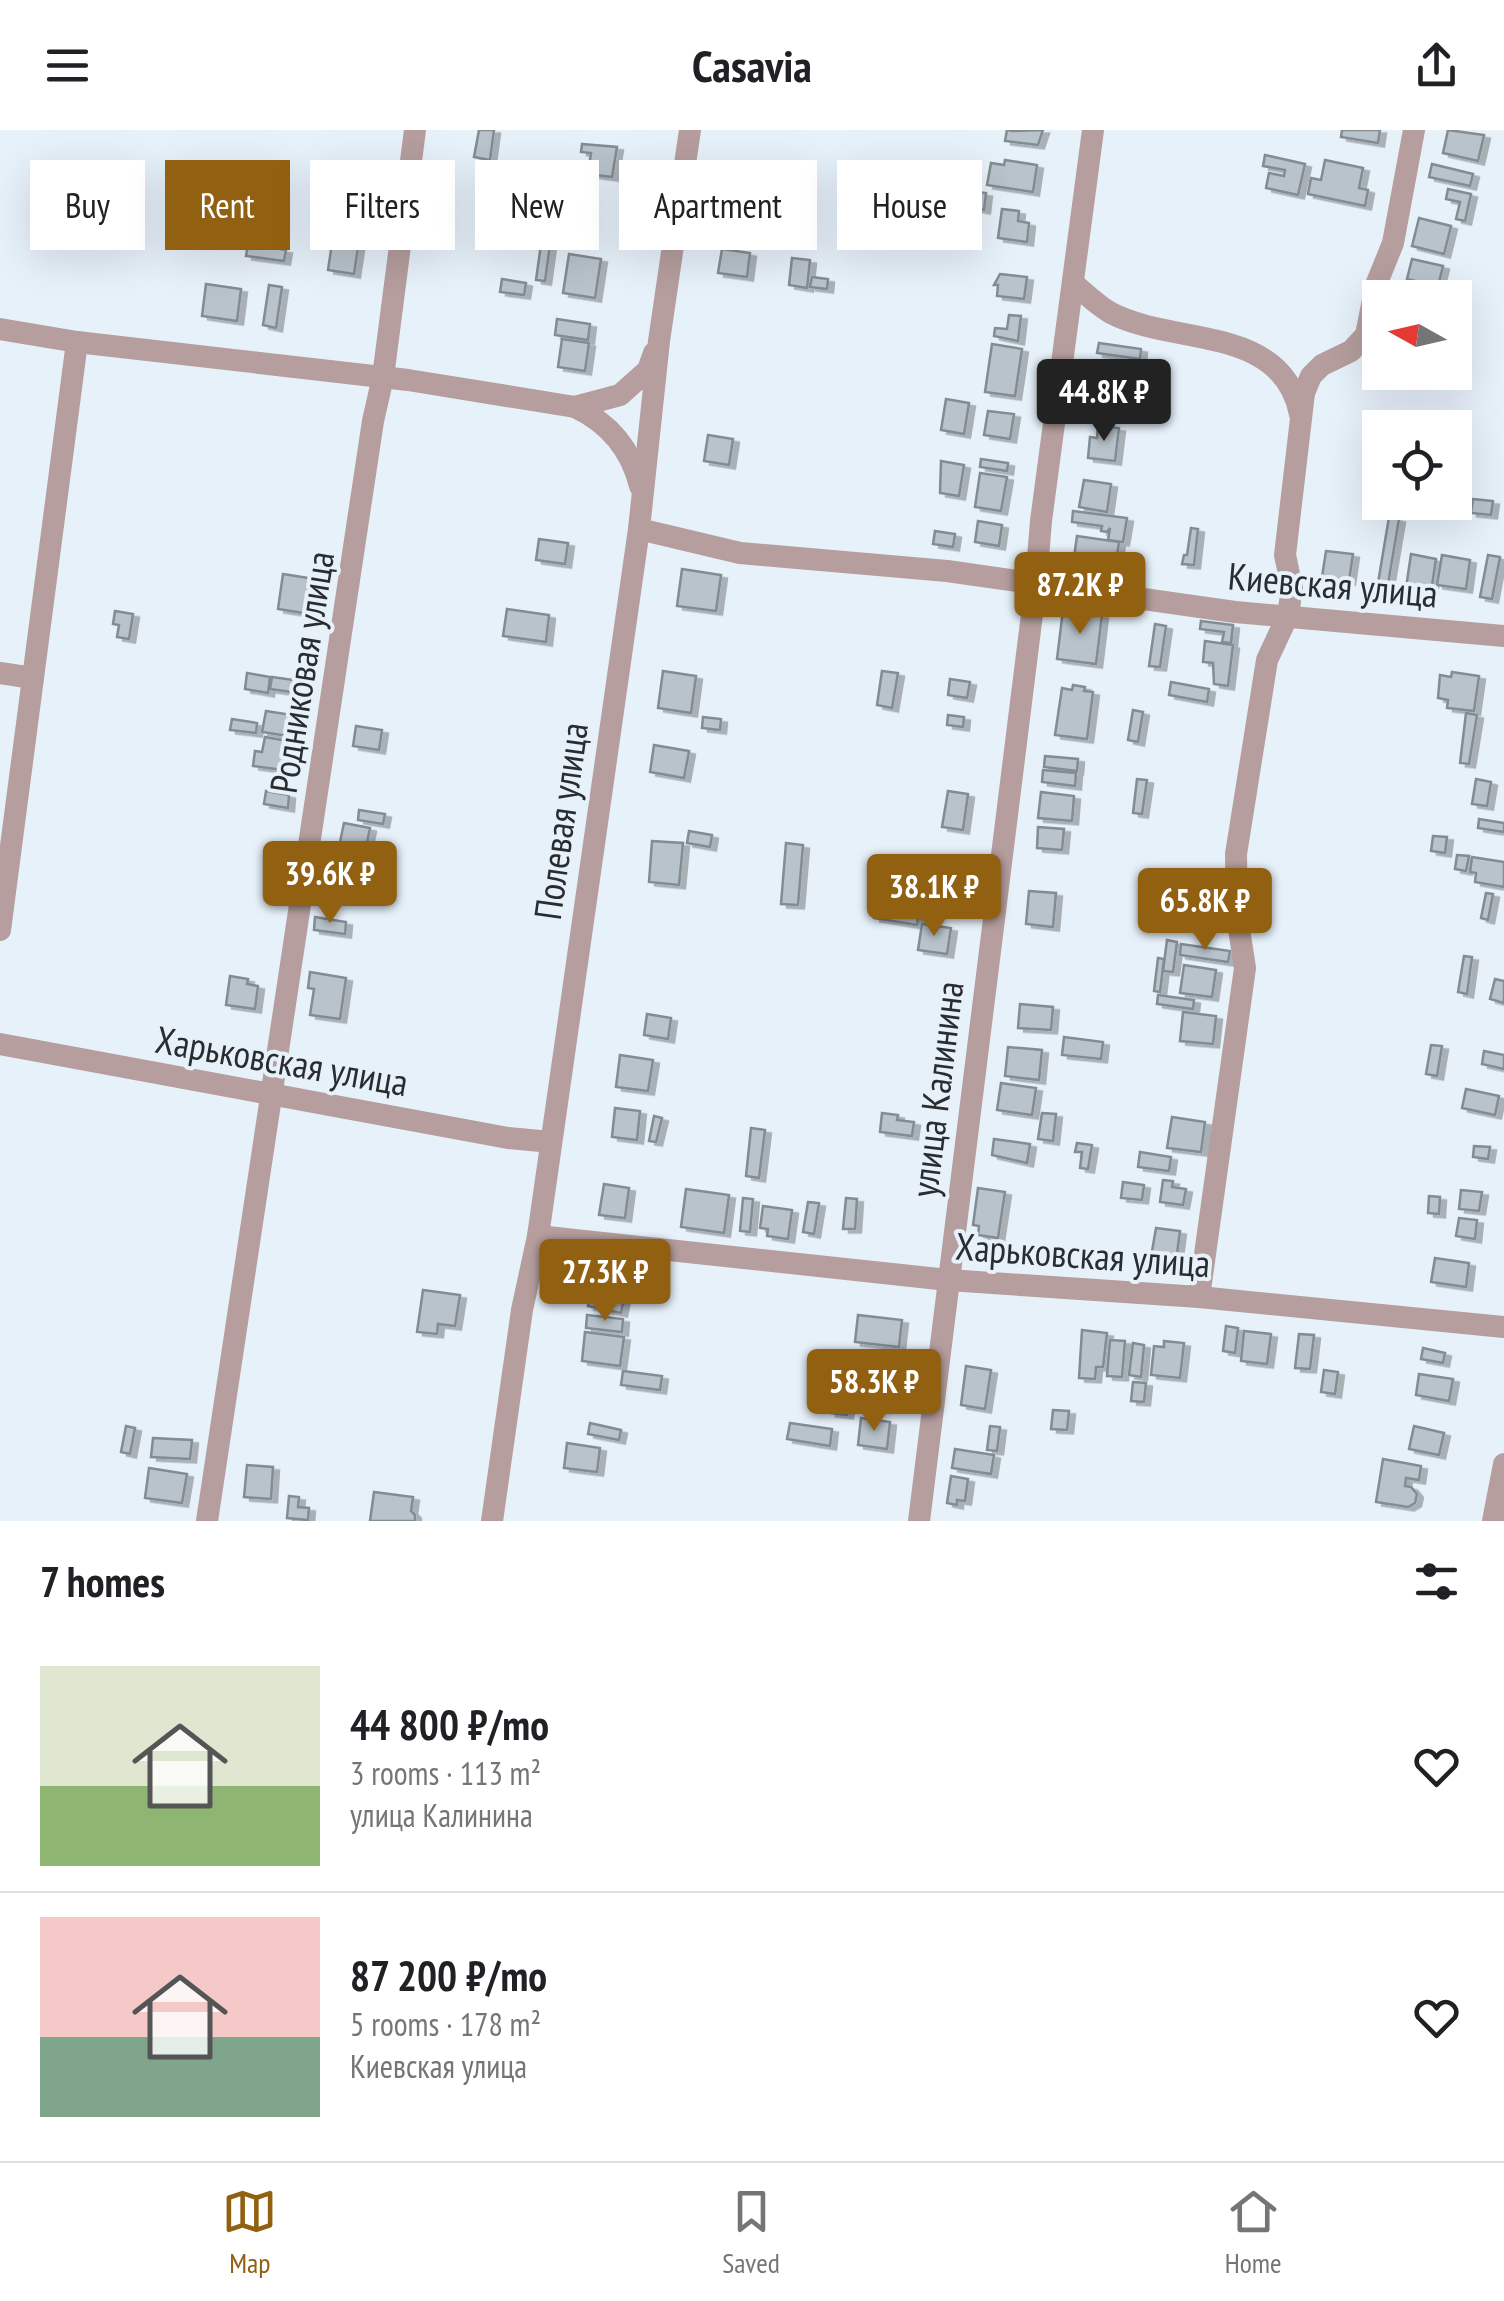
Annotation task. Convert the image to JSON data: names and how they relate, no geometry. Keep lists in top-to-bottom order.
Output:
{
  "streets": {
    "street": [
      "Киевская улица",
      "Родниковая улица",
      "Полевая улица",
      "Харьковская улица",
      "улица Калинина"
    ]
  },
  "crossings": [
    ["Киевская улица", "Полевая улица"],
    ["Киевская улица", "улица Калинина"],
    ["Родниковая улица", "Харьковская улица"],
    ["Полевая улица", "Харьковская улица"],
    ["Харьковская улица", "улица Калинина"]
  ],
  "north": "left",
  "page": {
    "header": "Casavia",
    "chip": [
      "Buy",
      "Rent",
      "Filters",
      "New",
      "Apartment",
      "House"
    ],
    "price": [
      "44.8K ₽",
      "87.2K ₽",
      "39.6K ₽",
      "38.1K ₽",
      "65.8K ₽",
      "27.3K ₽",
      "58.3K ₽"
    ],
    "heading": "7 homes",
    "list": [
      {
        "name": "44 800 ₽/mo",
        "note": "3 rooms · 113 m² · улица Калинина"
      },
      {
        "name": "87 200 ₽/mo",
        "note": "5 rooms · 178 m² · Киевская улица"
      }
    ],
    "tabs": ["Map", "Saved", "Home"]
  }
}
